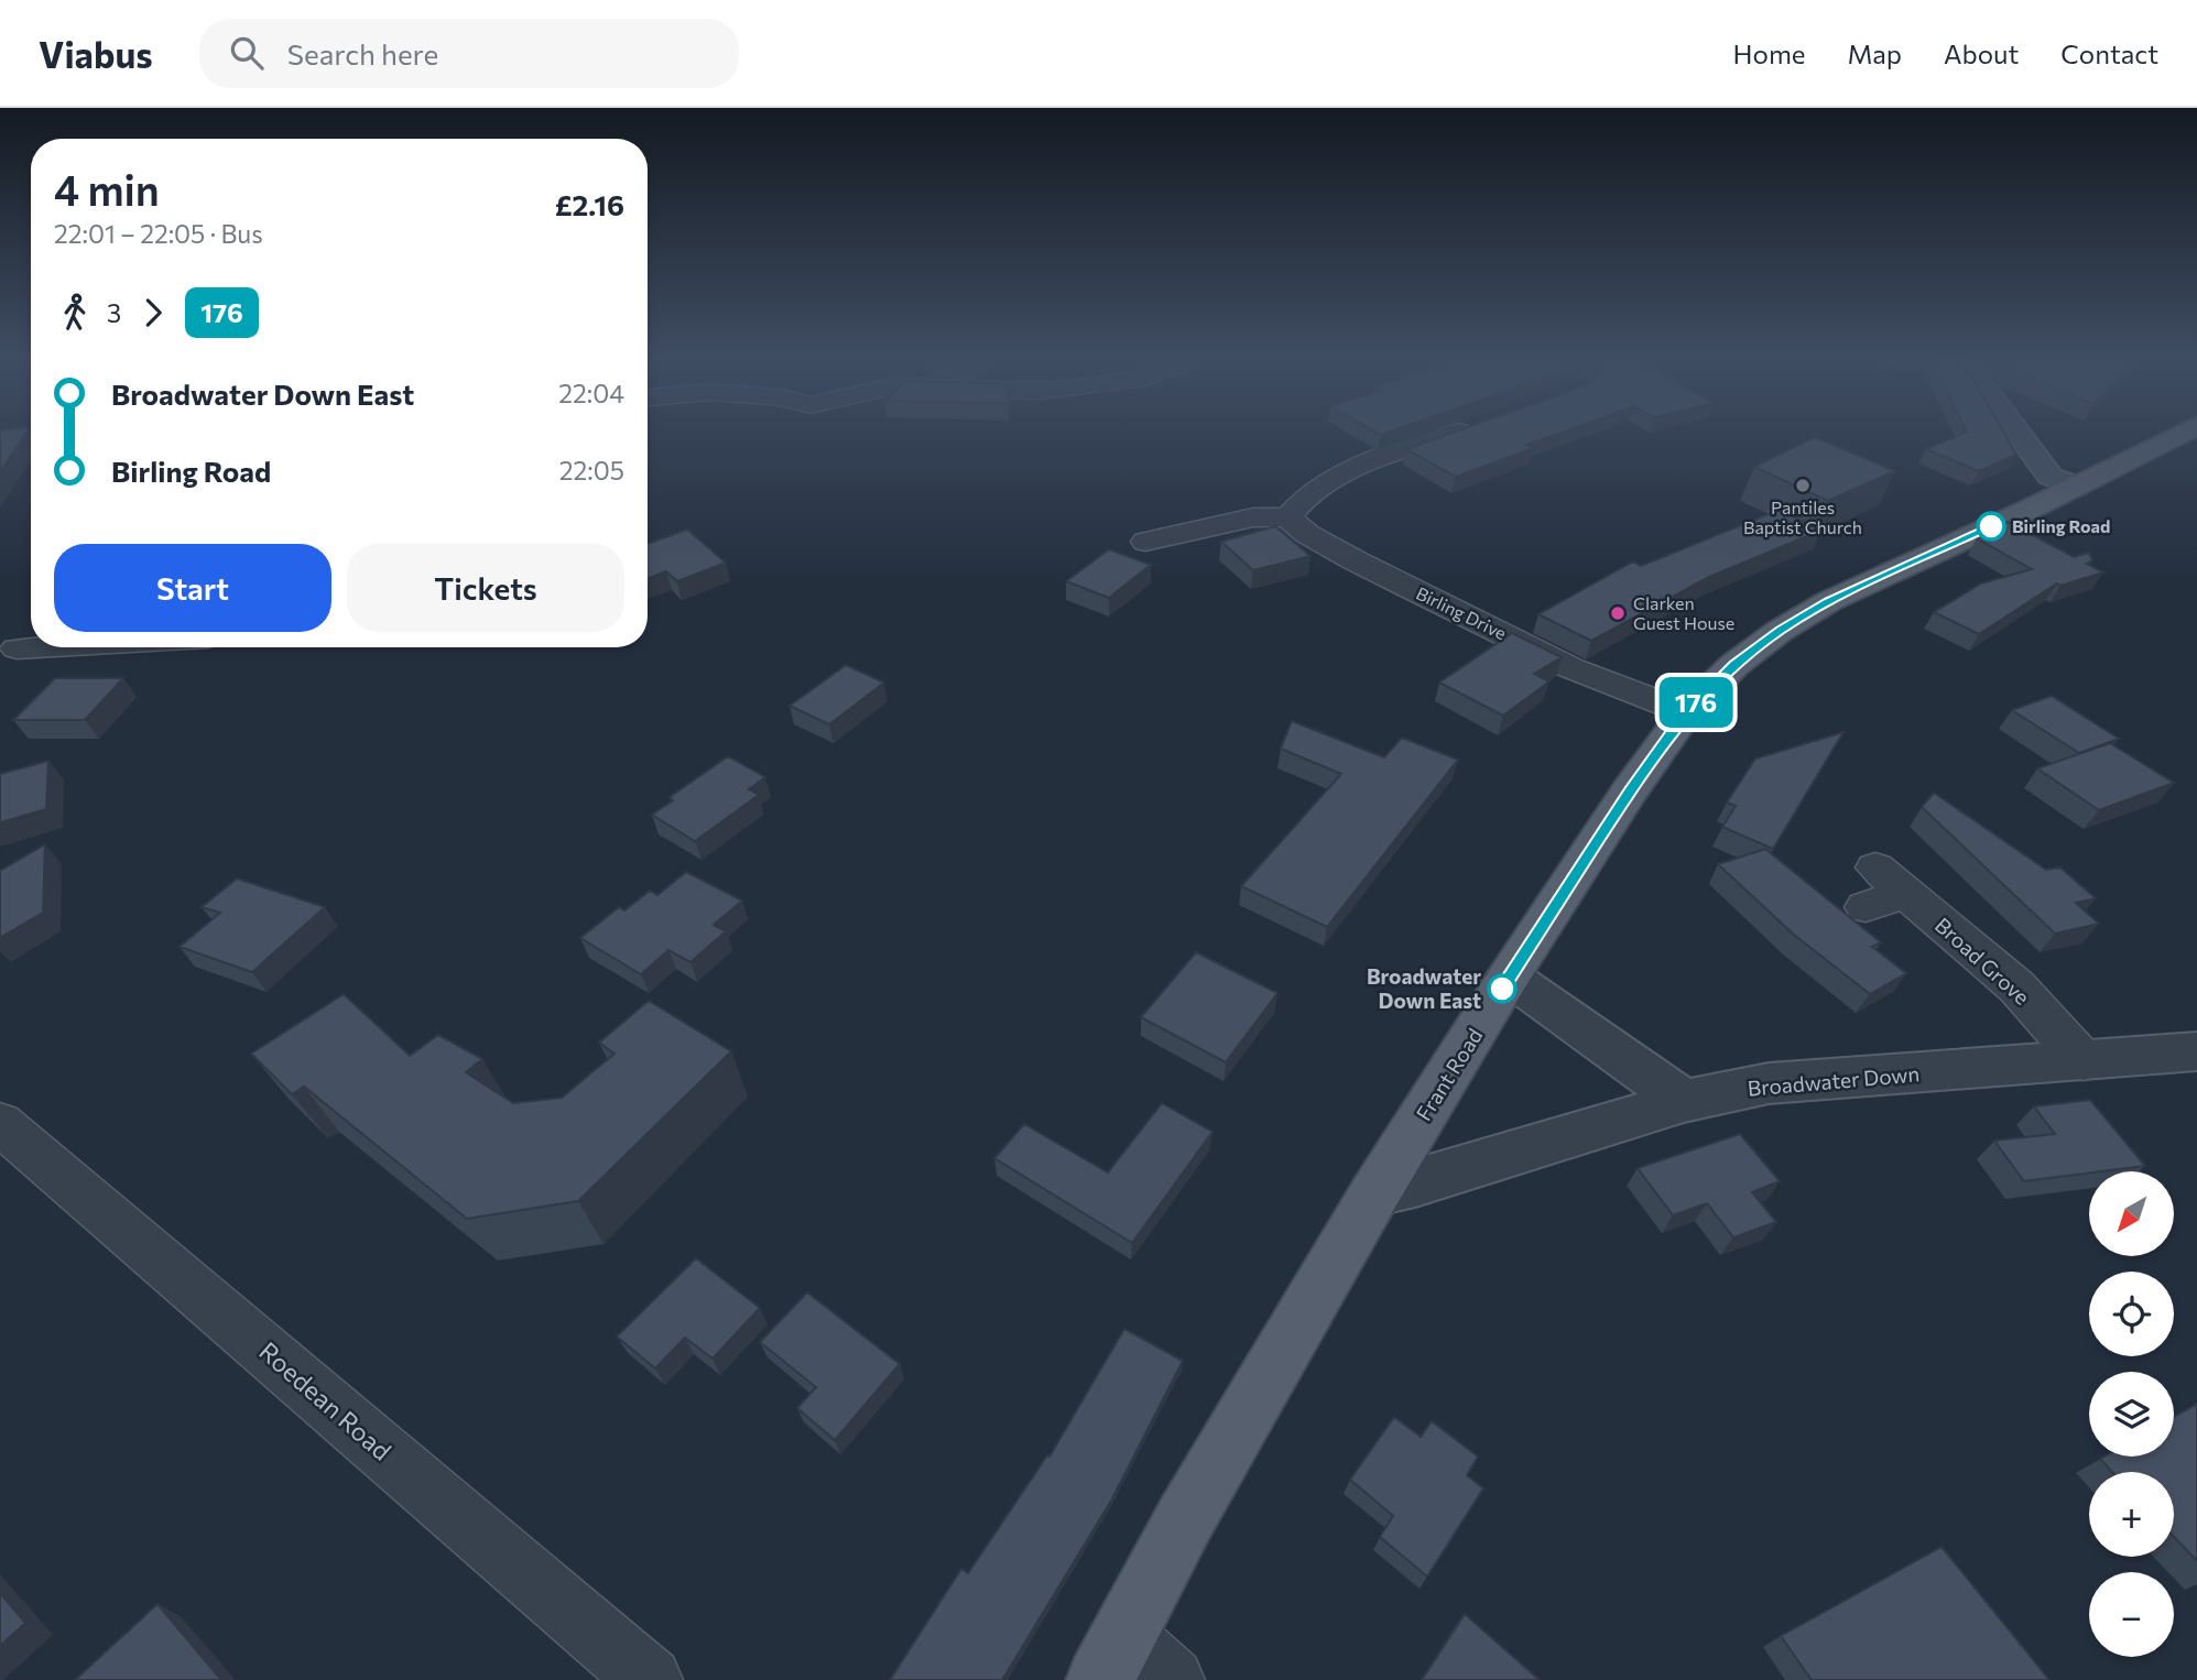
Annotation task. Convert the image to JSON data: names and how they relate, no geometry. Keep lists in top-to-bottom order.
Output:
{
  "streets": {
    "main road": ["Frant Road"],
    "street": [
      "Birling Drive",
      "Broad Grove",
      "Broadwater Down",
      "Roedean Road"
    ]
  },
  "crossings": [
    ["Birling Drive", "Frant Road"],
    ["Broad Grove", "Broadwater Down"],
    ["Frant Road", "Broadwater Down"]
  ],
  "places": [
    "Pantiles Baptist Church",
    "Birling Road",
    "Clarken Guest House",
    "Broadwater Down East"
  ],
  "lines": ["bus line 176"],
  "north": "bottom left",
  "page": {
    "header": "Viabus",
    "search": "Search here",
    "nav": [
      "Home",
      "Map",
      "About",
      "Contact"
    ],
    "on_map": "176",
    "heading": ["4 min", "22:01 – 22:05 · Bus", "£2.16"],
    "legs": ["3", "176"],
    "list": [
      {
        "name": "Broadwater Down East",
        "value": "22:04"
      },
      {
        "name": "Birling Road",
        "value": "22:05"
      }
    ],
    "buttons": ["Start", "Tickets"],
    "map_buttons": ["+", "−"]
  }
}
